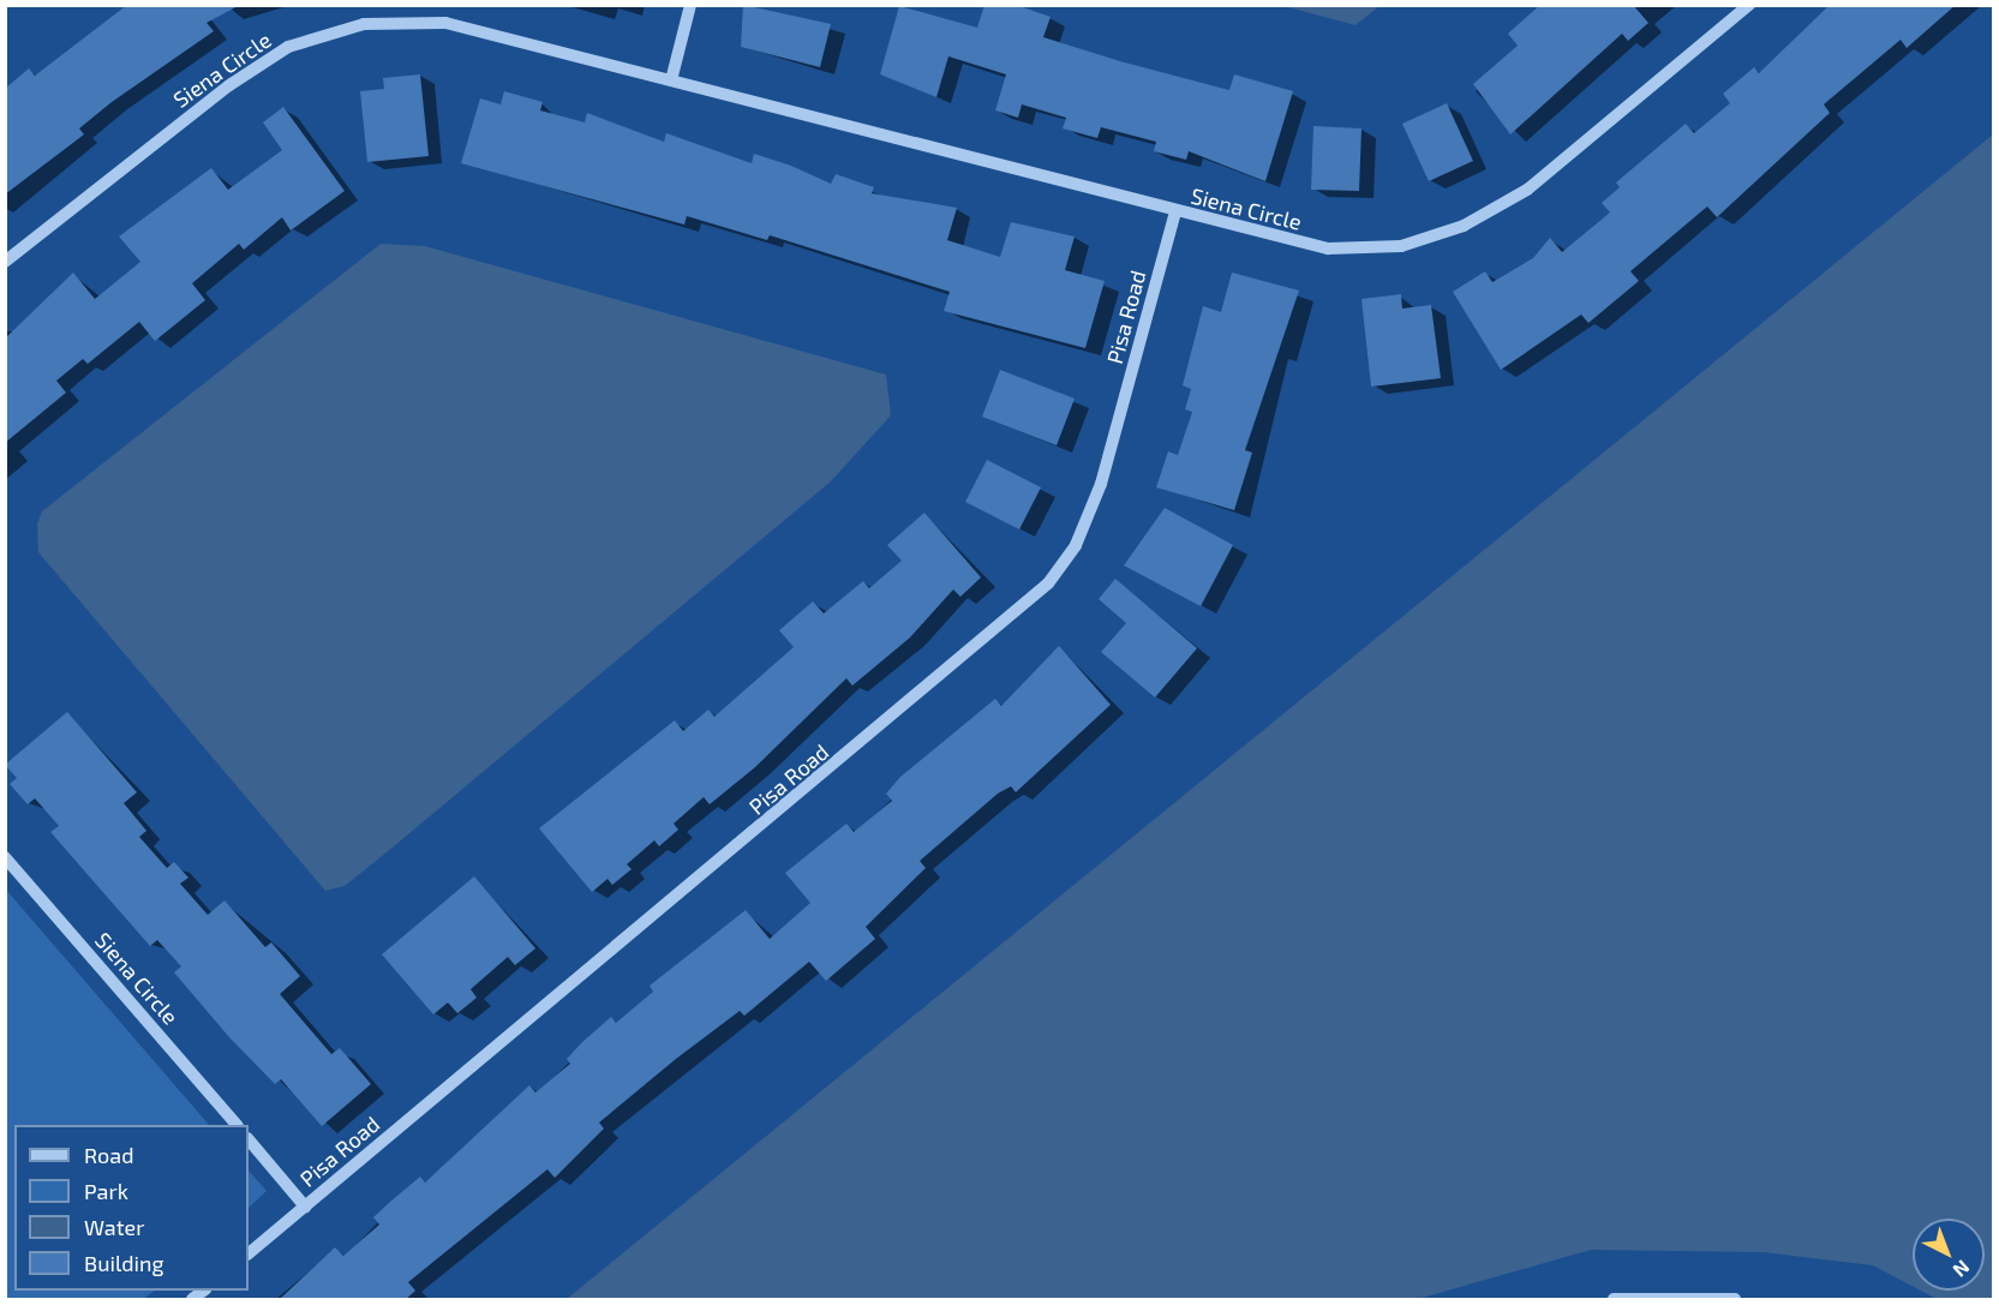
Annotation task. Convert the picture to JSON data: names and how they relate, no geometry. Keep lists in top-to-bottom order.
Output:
{
  "streets": {
    "street": ["Siena Circle", "Pisa Road"]
  },
  "crossings": [
    ["Siena Circle", "Pisa Road"]
  ],
  "legend": [
    "Road",
    "Park",
    "Water",
    "Building"
  ],
  "north": "bottom right"
}
